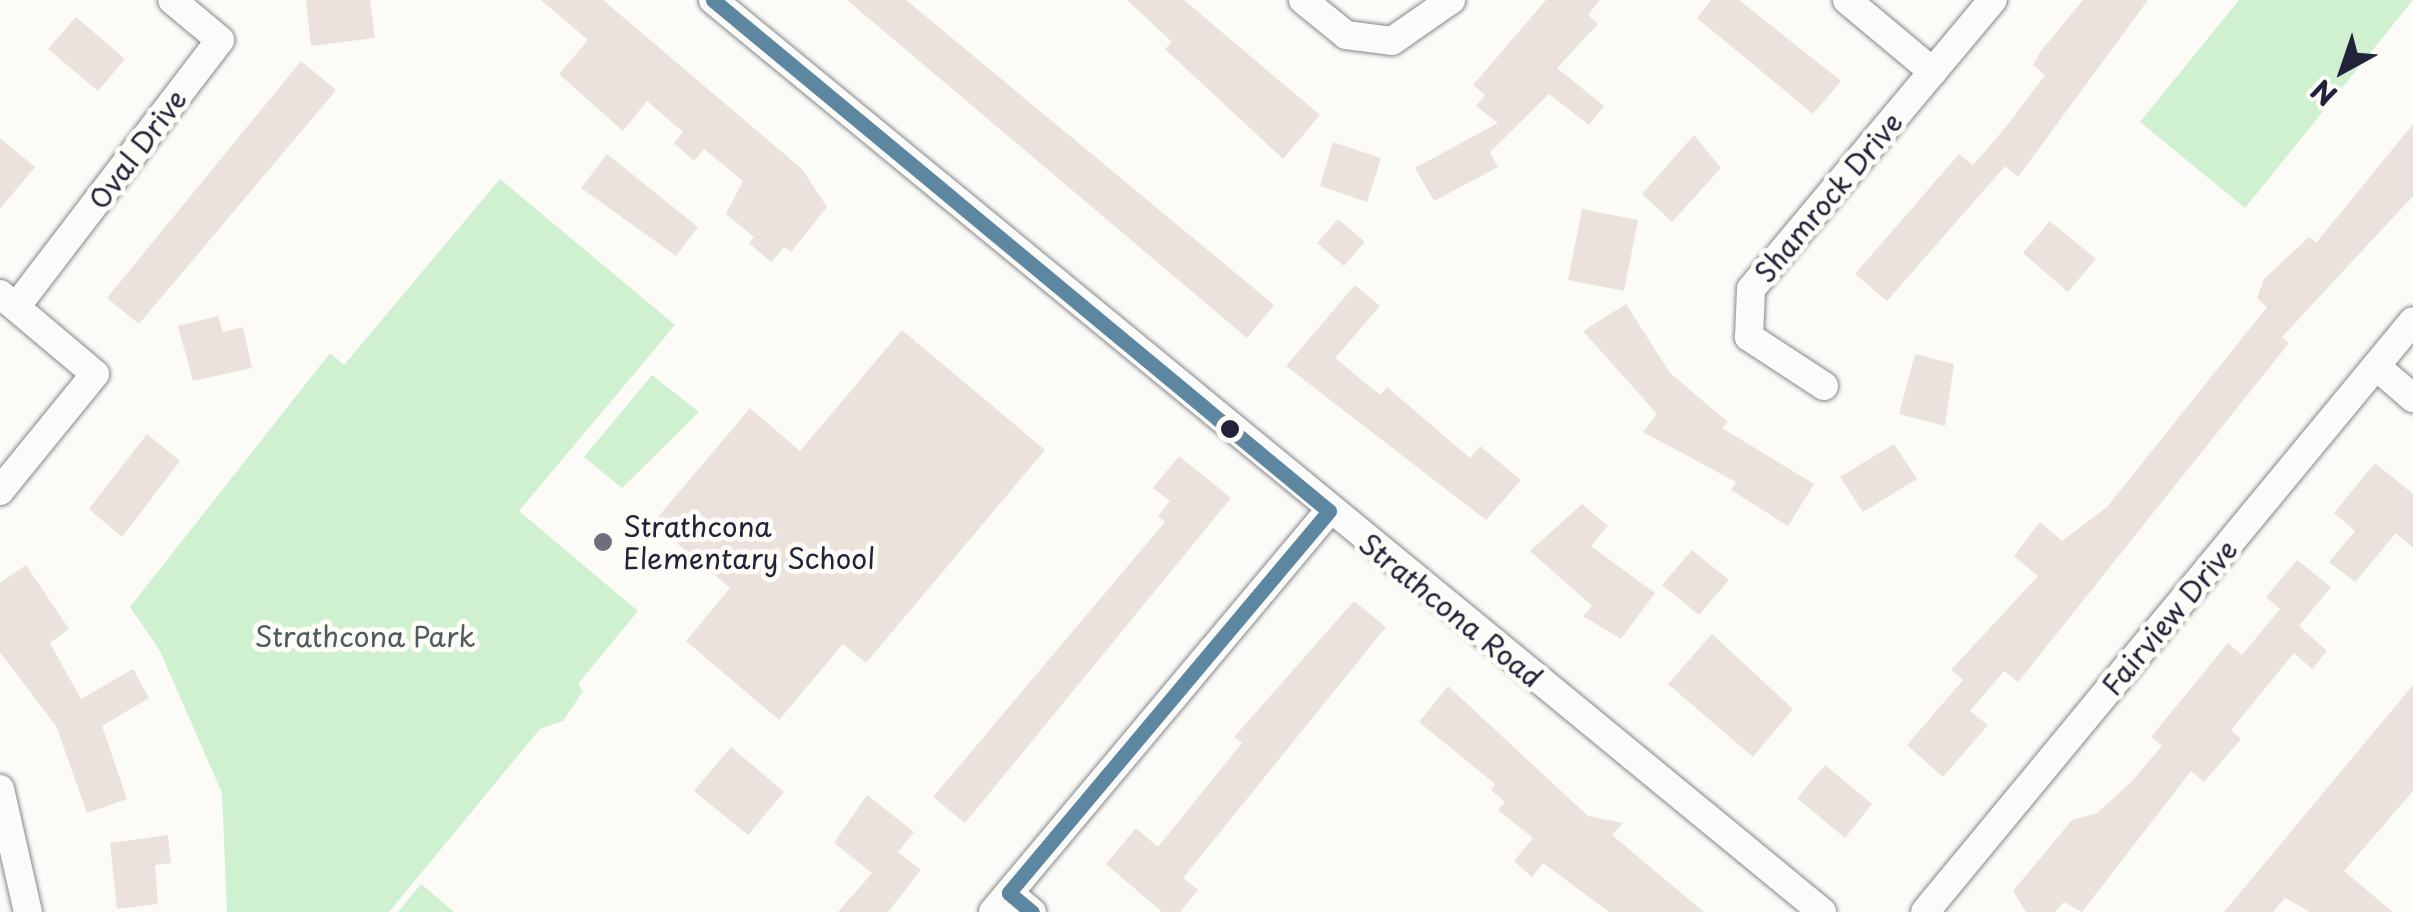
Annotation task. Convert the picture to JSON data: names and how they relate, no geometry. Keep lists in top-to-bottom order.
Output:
{
  "streets": {
    "street": [
      "Oval Drive",
      "Shamrock Drive",
      "Strathcona Road",
      "Fairview Drive"
    ]
  },
  "parks": ["Strathcona Park"],
  "places": ["Strathcona Elementary School"],
  "north": "bottom left"
}
